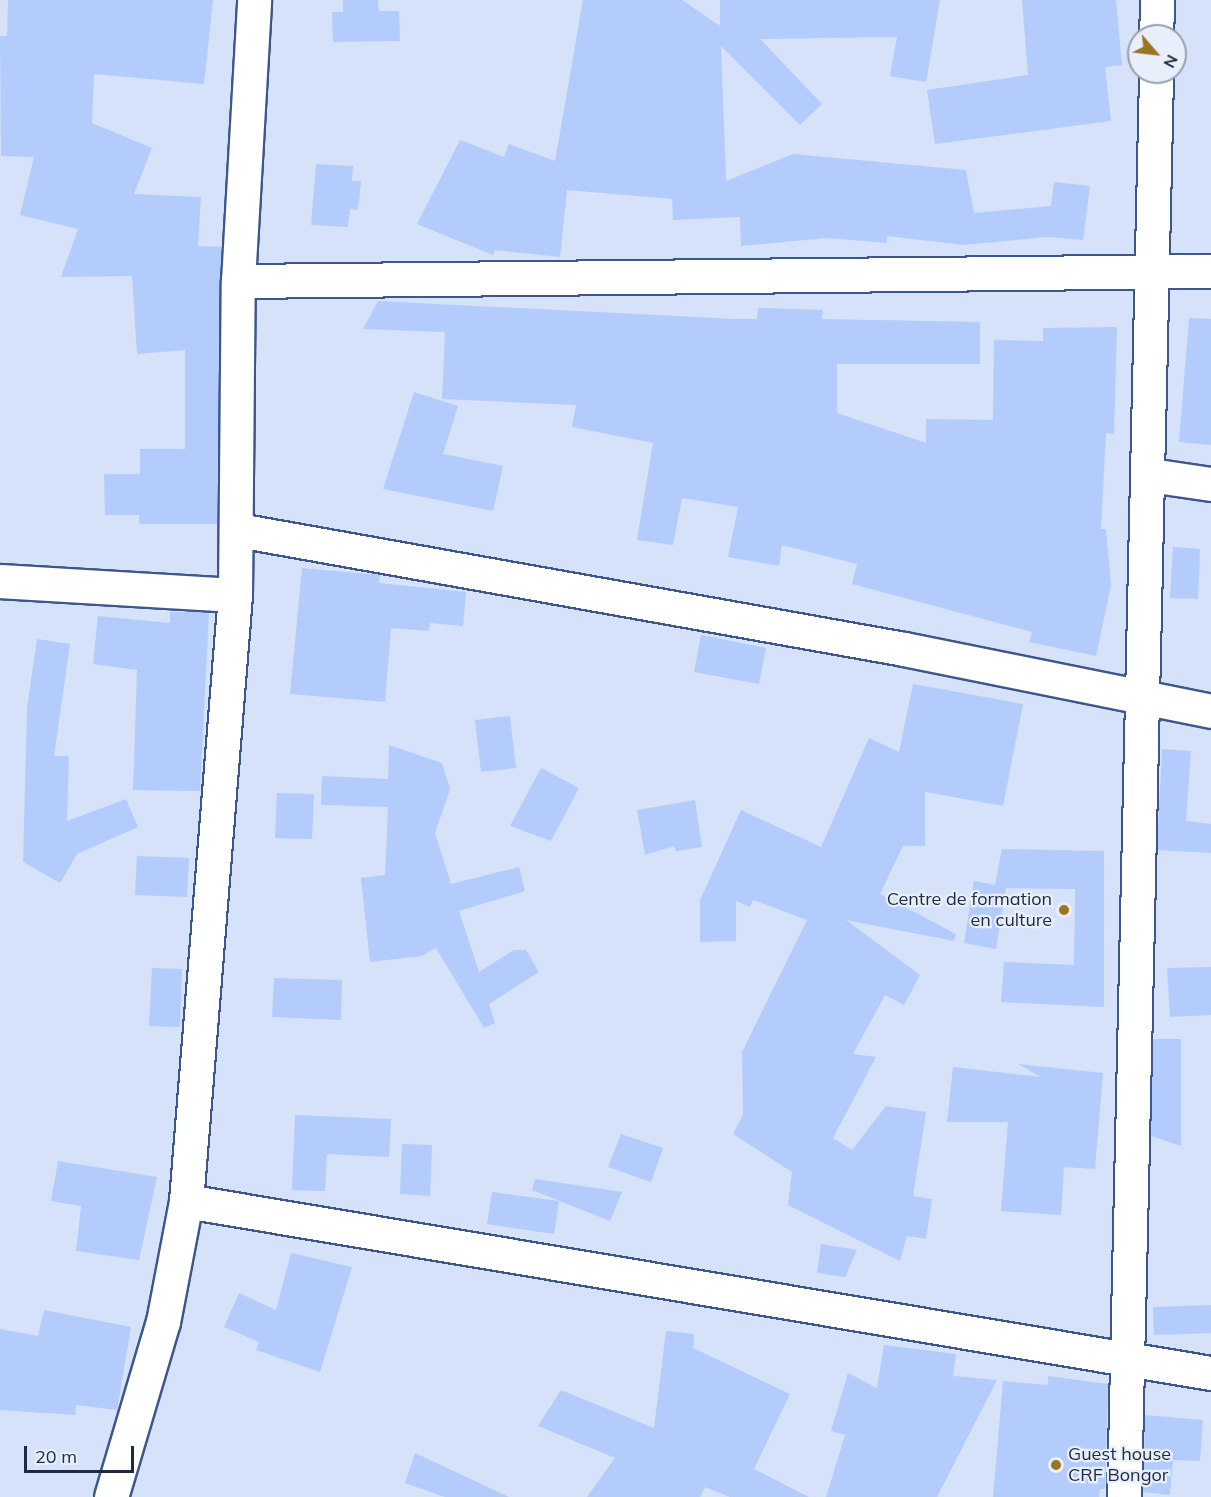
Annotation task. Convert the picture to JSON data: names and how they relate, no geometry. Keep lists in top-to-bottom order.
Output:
{
  "places": ["Centre de formation en culture", "Guest house CRF Bongor"],
  "scale_bar": "20 m",
  "north": "bottom right"
}
